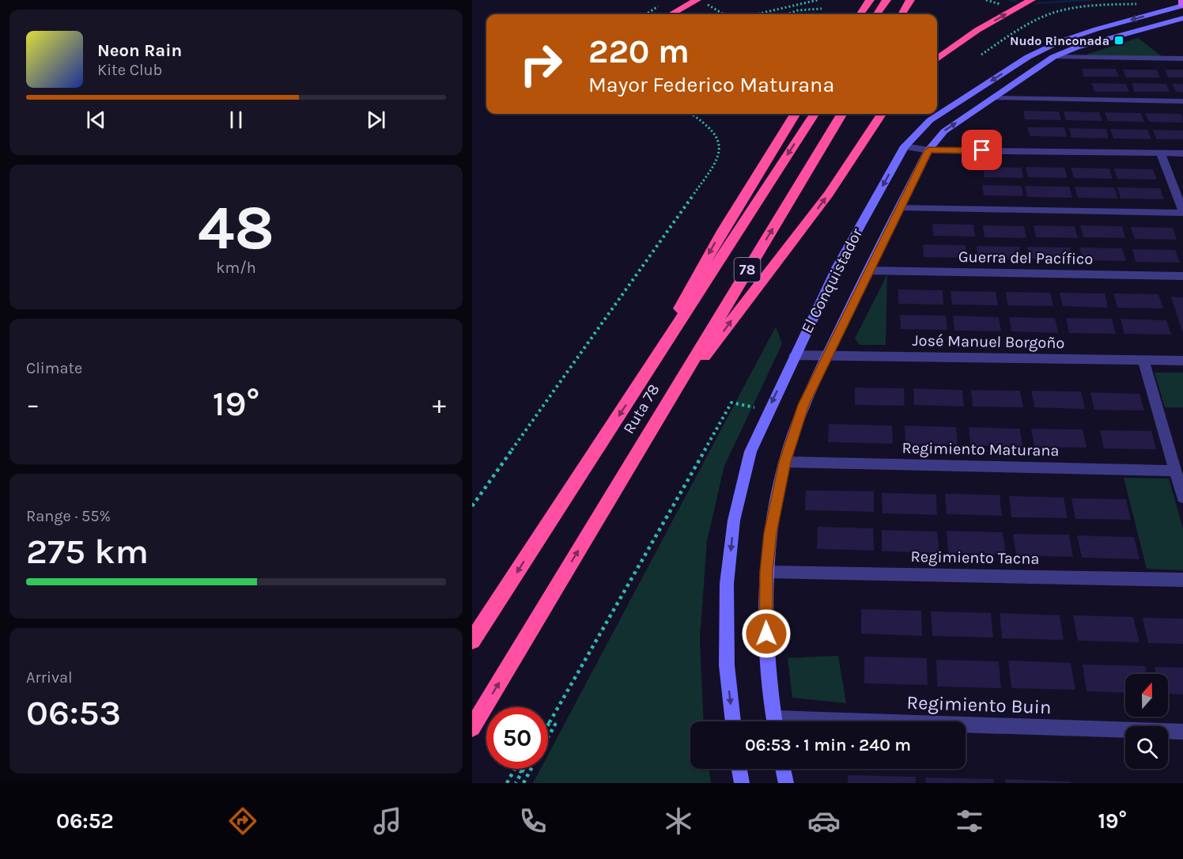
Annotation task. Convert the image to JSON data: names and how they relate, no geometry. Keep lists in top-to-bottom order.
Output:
{
  "streets": {
    "highway": ["78", "Ruta 78"],
    "main road": ["El Conquistador"],
    "street": [
      "Guerra del Pacífico",
      "José Manuel Borgoño",
      "Regimiento Maturana",
      "Regimiento Tacna",
      "Regimiento Buin"
    ]
  },
  "crossings": [
    ["Guerra del Pacífico", "El Conquistador"],
    ["El Conquistador", "José Manuel Borgoño"],
    ["El Conquistador", "Regimiento Maturana"],
    ["El Conquistador", "Regimiento Tacna"]
  ],
  "places": {
    "transit": ["Nudo Rinconada"]
  },
  "north": "top",
  "page": {
    "turn": ["220 m", "Mayor Federico Maturana"],
    "song": ["Neon Rain", "Kite Club"],
    "tile": [
      ["48", "km/h"],
      "Climate",
      ["Range · 55%", "275 km"],
      ["Arrival", "06:53"]
    ],
    "heat": ["−", "19°", "+"],
    "limit": "50",
    "trip": "06:53 · 1 min · 240 m",
    "tabs": ["06:52", "19°"]
  }
}
